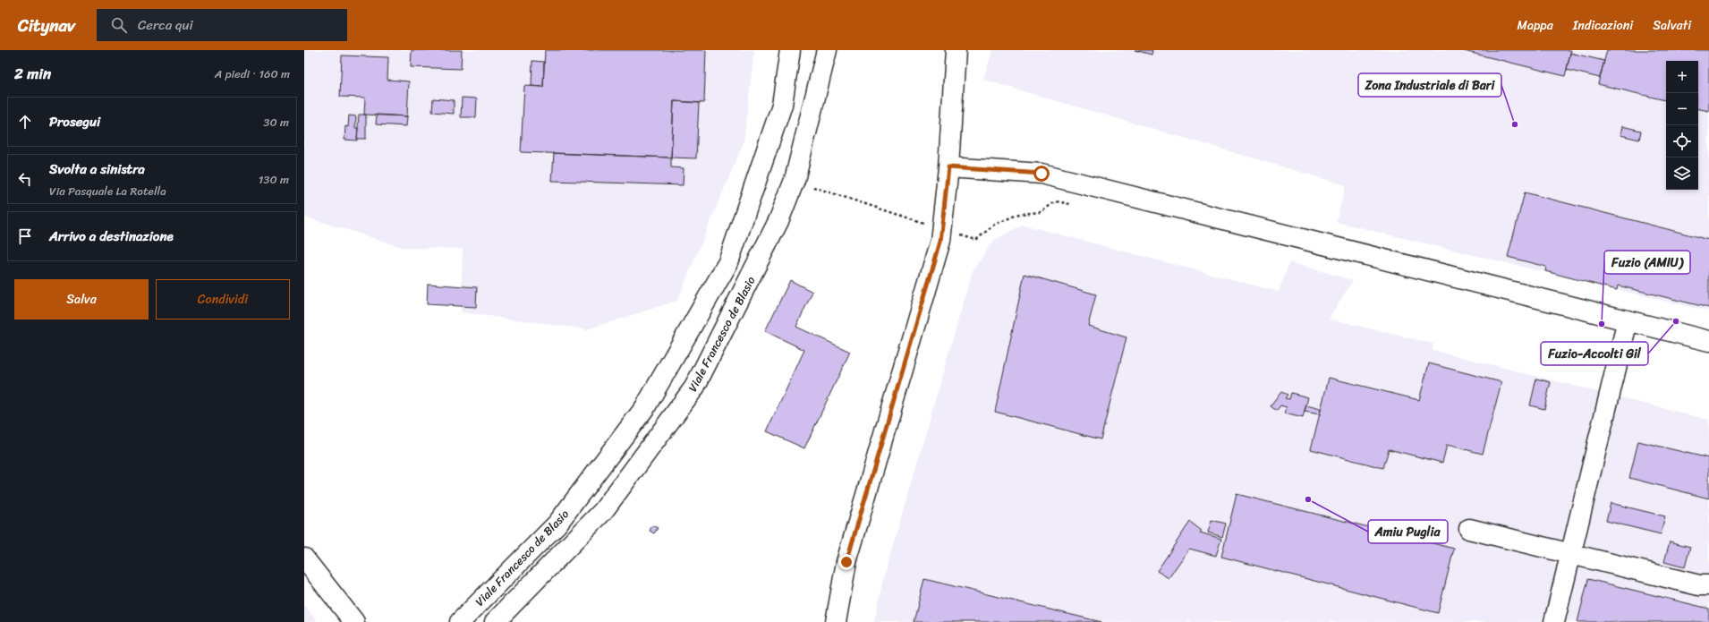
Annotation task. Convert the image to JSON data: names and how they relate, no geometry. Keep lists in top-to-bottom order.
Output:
{
  "streets": {
    "street": ["Viale Francesco de Blasio"]
  },
  "places": [
    "Zona Industriale di Bari",
    "Fuzio-Accolti Gil",
    "Fuzio (AMIU)",
    "Amiu Puglia"
  ],
  "page": {
    "header": "Citynav",
    "search": "Cerca qui",
    "nav": ["Mappa", "Indicazioni", "Salvati"],
    "heading": ["2 min", "A piedi · 160 m"],
    "map_buttons": ["+", "−"],
    "list": [
      ["Prosegui", "30 m"],
      ["Svolta a sinistra", "Via Pasquale La Rotella", "130 m"],
      "Arrivo a destinazione"
    ],
    "buttons": ["Salva", "Condividi"]
  }
}
